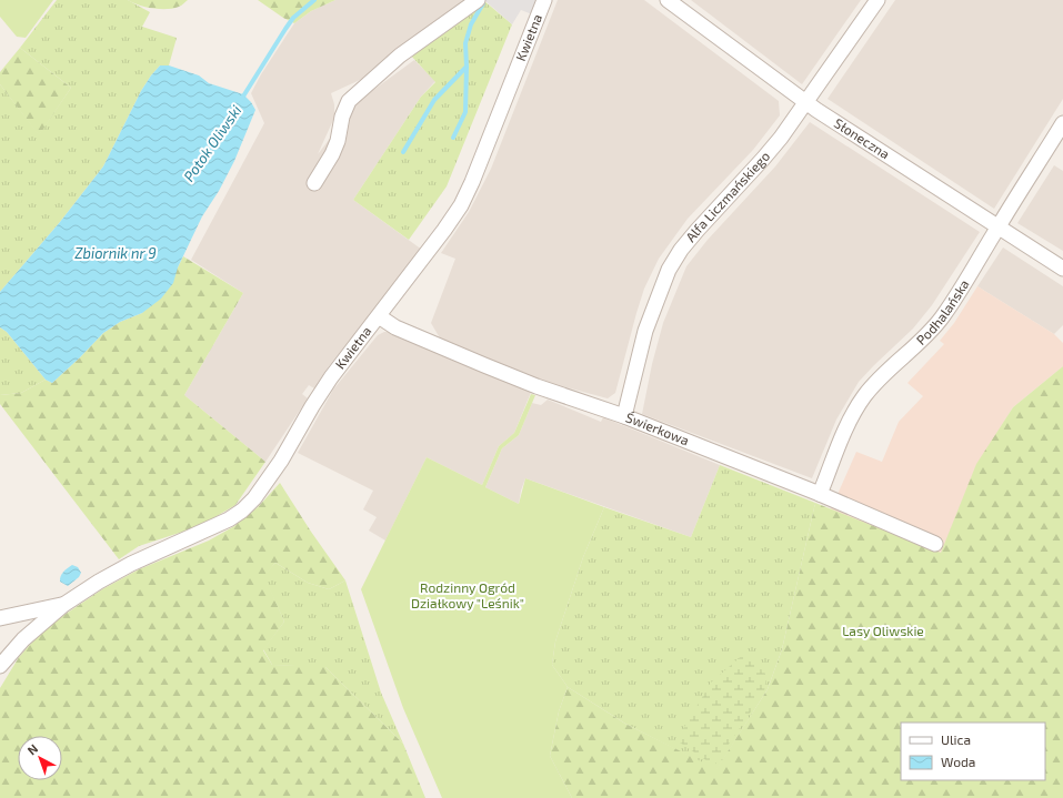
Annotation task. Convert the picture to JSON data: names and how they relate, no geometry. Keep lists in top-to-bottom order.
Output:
{
  "streets": {
    "street": [
      "Kwietna",
      "Słoneczna",
      "Alfa Liczmańskiego",
      "Podhalańska",
      "Świerkowa"
    ]
  },
  "crossings": [
    ["Kwietna", "Świerkowa"],
    ["Słoneczna", "Alfa Liczmańskiego"],
    ["Słoneczna", "Podhalańska"],
    ["Alfa Liczmańskiego", "Świerkowa"],
    ["Podhalańska", "Świerkowa"]
  ],
  "water": ["Potok Oliwski", "Zbiornik nr 9"],
  "parks": ["Rodzinny Ogród Działkowy \"Leśnik\"", "Lasy Oliwskie"],
  "legend": ["Ulica", "Woda"],
  "north": "top left"
}
